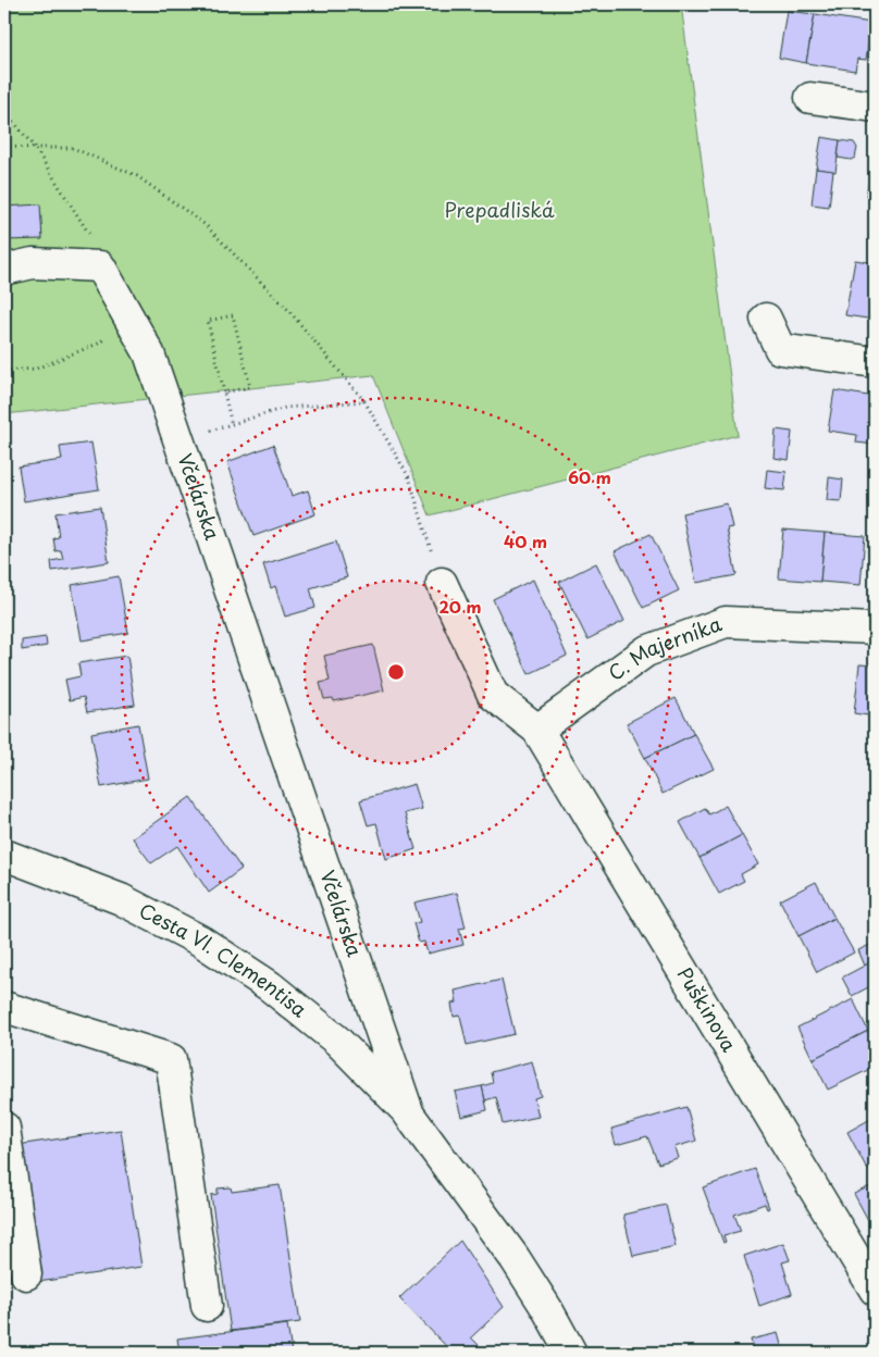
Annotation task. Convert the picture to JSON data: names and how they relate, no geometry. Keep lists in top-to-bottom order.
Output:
{
  "streets": {
    "street": [
      "Včelárska",
      "C. Majerníka",
      "Cesta Vl. Clementisa",
      "Puškinova"
    ]
  },
  "crossings": [
    ["Včelárska", "Cesta Vl. Clementisa"],
    ["C. Majerníka", "Puškinova"]
  ],
  "parks": ["Prepadliská"],
  "rings": ["60 m", "40 m", "20 m"]
}
